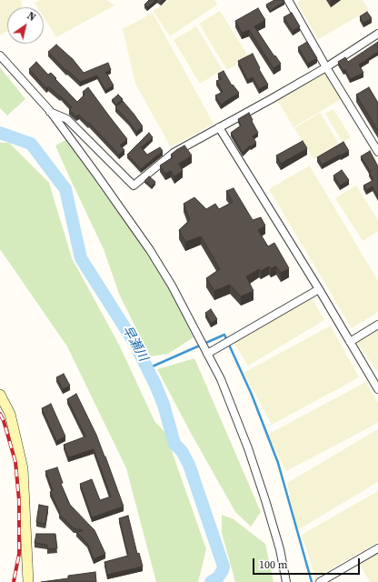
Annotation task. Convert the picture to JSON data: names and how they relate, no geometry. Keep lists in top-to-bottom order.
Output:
{
  "water": ["早瀬川"],
  "scale_bar": "100 m",
  "north": "top right"
}
